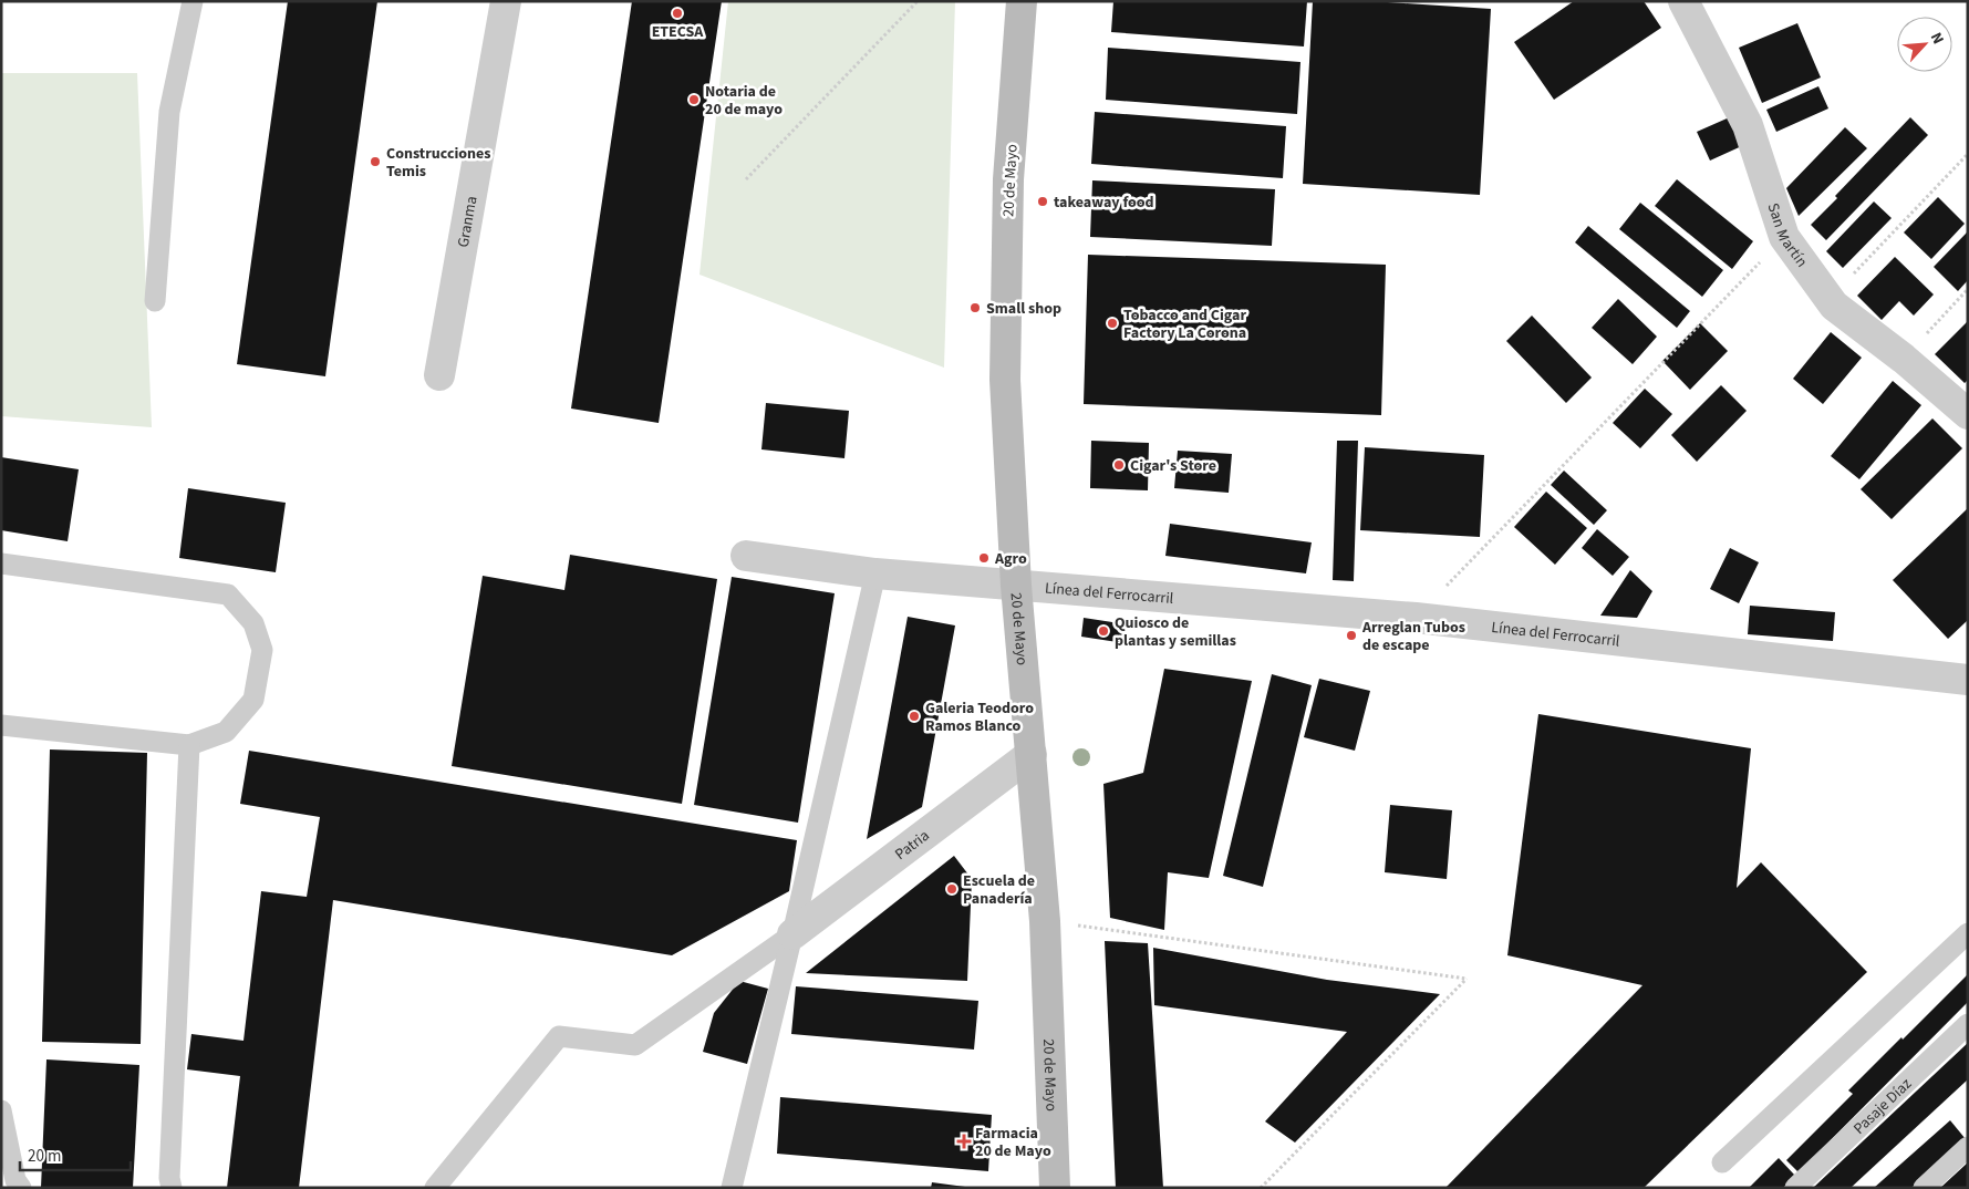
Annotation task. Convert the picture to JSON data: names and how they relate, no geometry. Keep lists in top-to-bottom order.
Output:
{
  "streets": {
    "main road": ["20 de Mayo"],
    "street": [
      "Granma",
      "San Martín",
      "Línea del Ferrocarril",
      "Patria"
    ],
    "lane": ["Pasaje Díaz"]
  },
  "crossings": [
    ["20 de Mayo", "Línea del Ferrocarril"],
    ["20 de Mayo", "Patria"]
  ],
  "places": {
    "other": [
      "ETECSA",
      "Notaria de 20 de mayo",
      "Construcciones Temis",
      "takeaway food",
      "Small shop",
      "Tobacco and Cigar Factory La Corona",
      "Cigar's Store",
      "Agro",
      "Quiosco de plantas y semillas",
      "Arreglan Tubos de escape",
      "Galeria Teodoro Ramos Blanco",
      "Escuela de Panadería"
    ],
    "health": ["Farmacia 20 de Mayo"]
  },
  "scale_bar": "20 m",
  "north": "top right"
}
